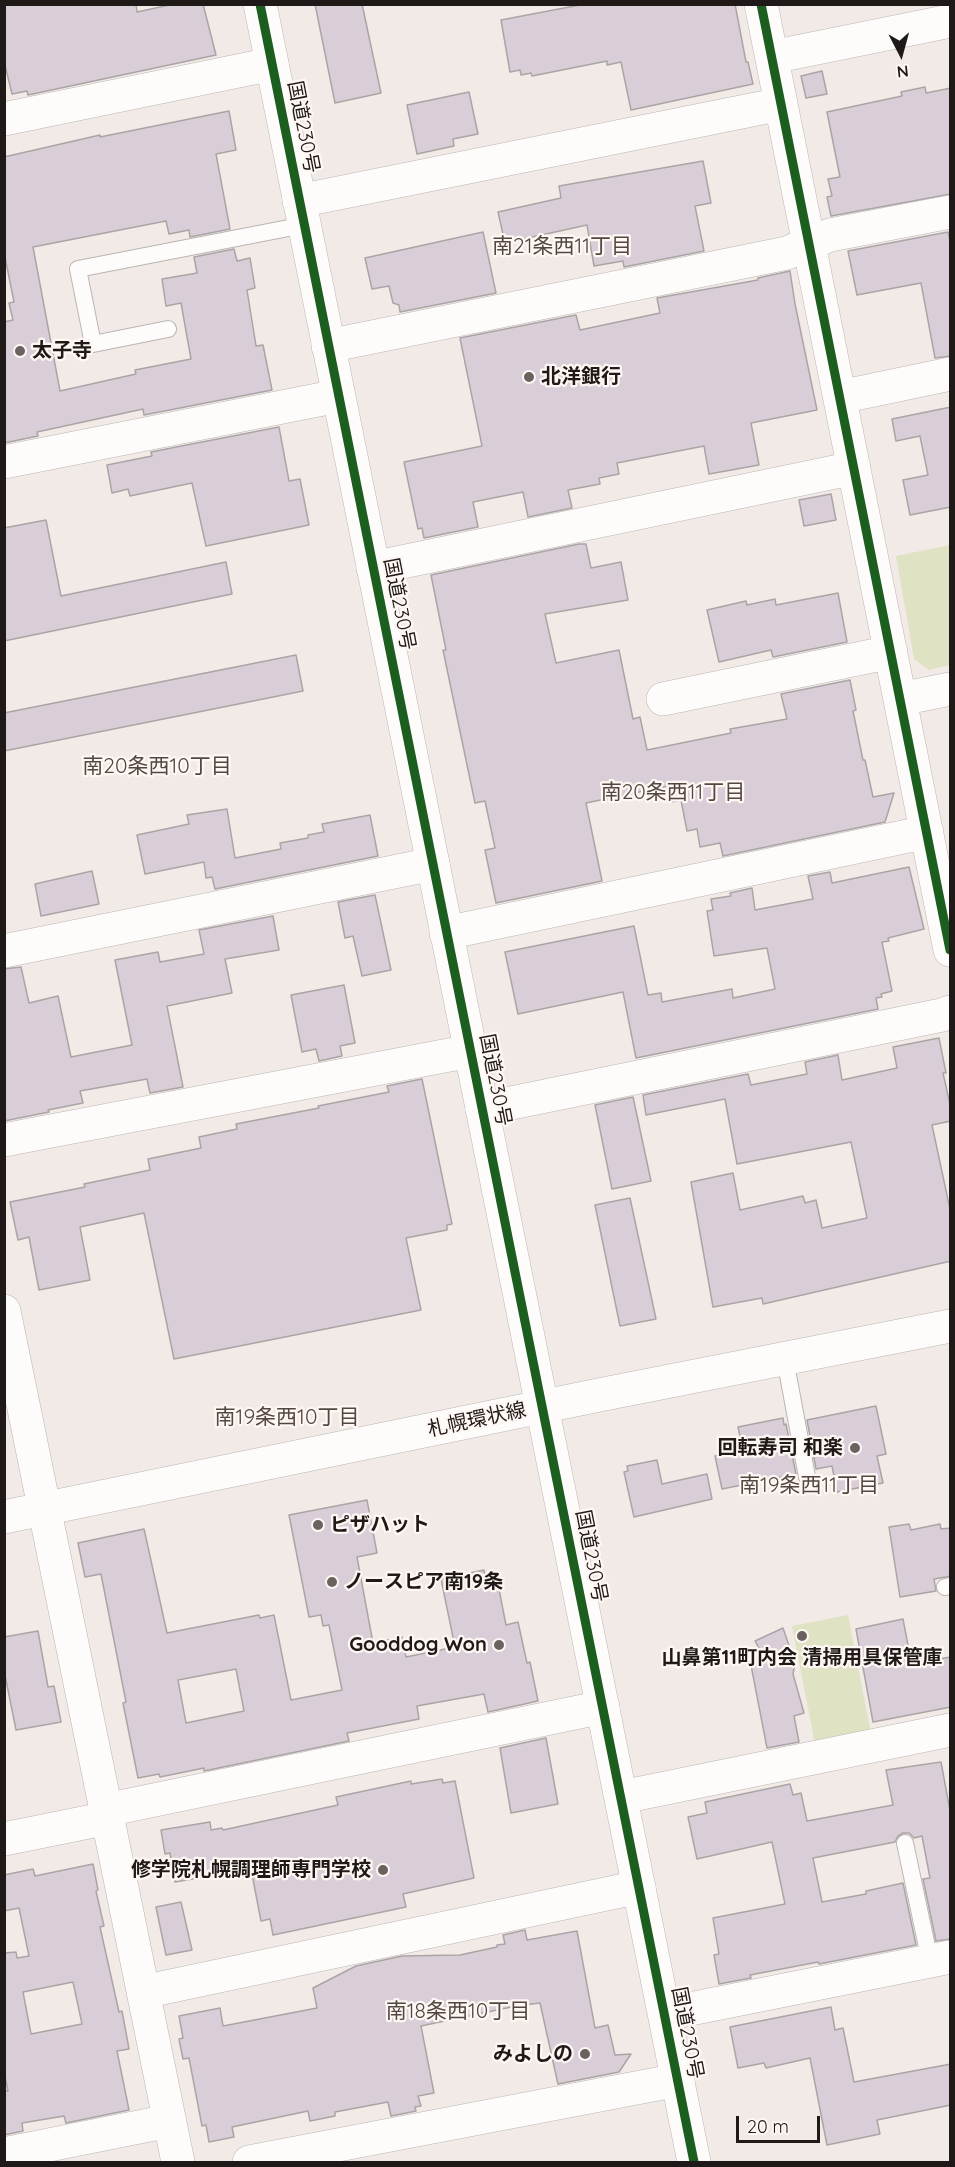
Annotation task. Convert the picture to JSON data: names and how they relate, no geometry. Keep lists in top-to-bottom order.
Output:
{
  "streets": {
    "main road": ["国道230号", "札幌環状線"]
  },
  "crossings": [
    ["国道230号", "札幌環状線"]
  ],
  "districts": [
    "南21条西11丁目",
    "南20条西10丁目",
    "南20条西11丁目",
    "南19条西10丁目",
    "南19条西11丁目",
    "南18条西10丁目"
  ],
  "places": [
    "太子寺",
    "北洋銀行",
    "回転寿司 和楽",
    "ピザハット",
    "ノースピア南19条",
    "山鼻第11町内会 清掃用具保管庫",
    "Gooddog Won",
    "修学院札幌調理師専門学校",
    "みよしの"
  ],
  "scale_bar": "20 m",
  "north": "bottom"
}
